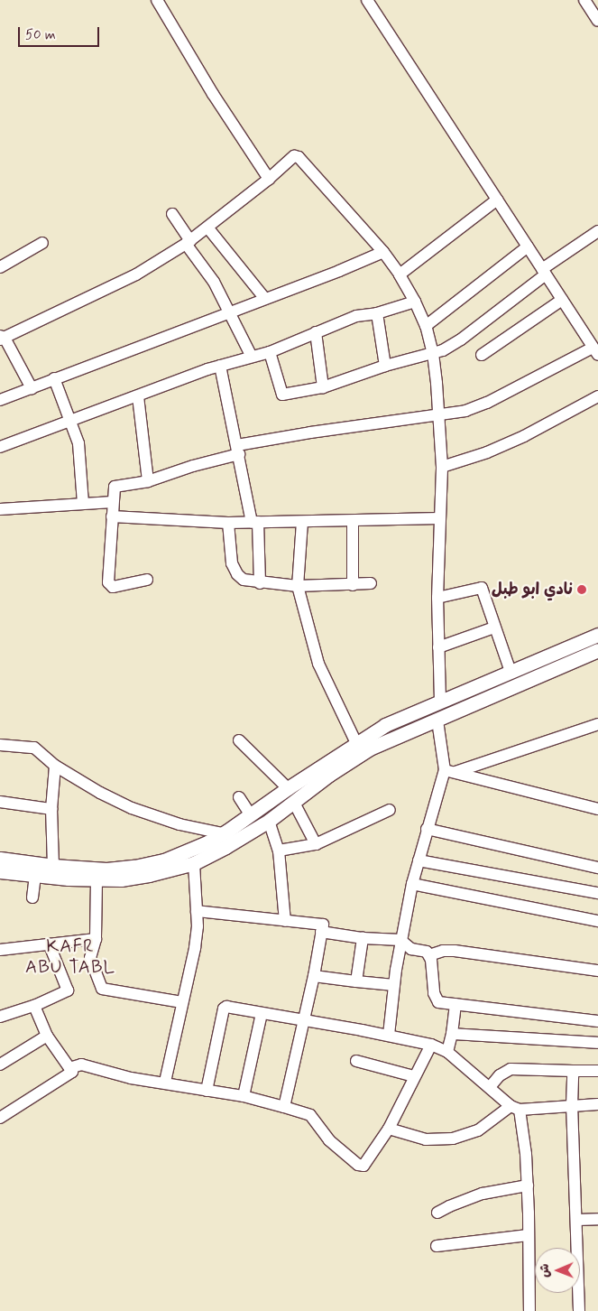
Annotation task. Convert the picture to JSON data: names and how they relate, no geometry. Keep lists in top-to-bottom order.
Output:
{
  "districts": ["KAFR ABU TABL"],
  "places": ["نادي ابو طبل"],
  "scale_bar": "50 m",
  "north": "left"
}
